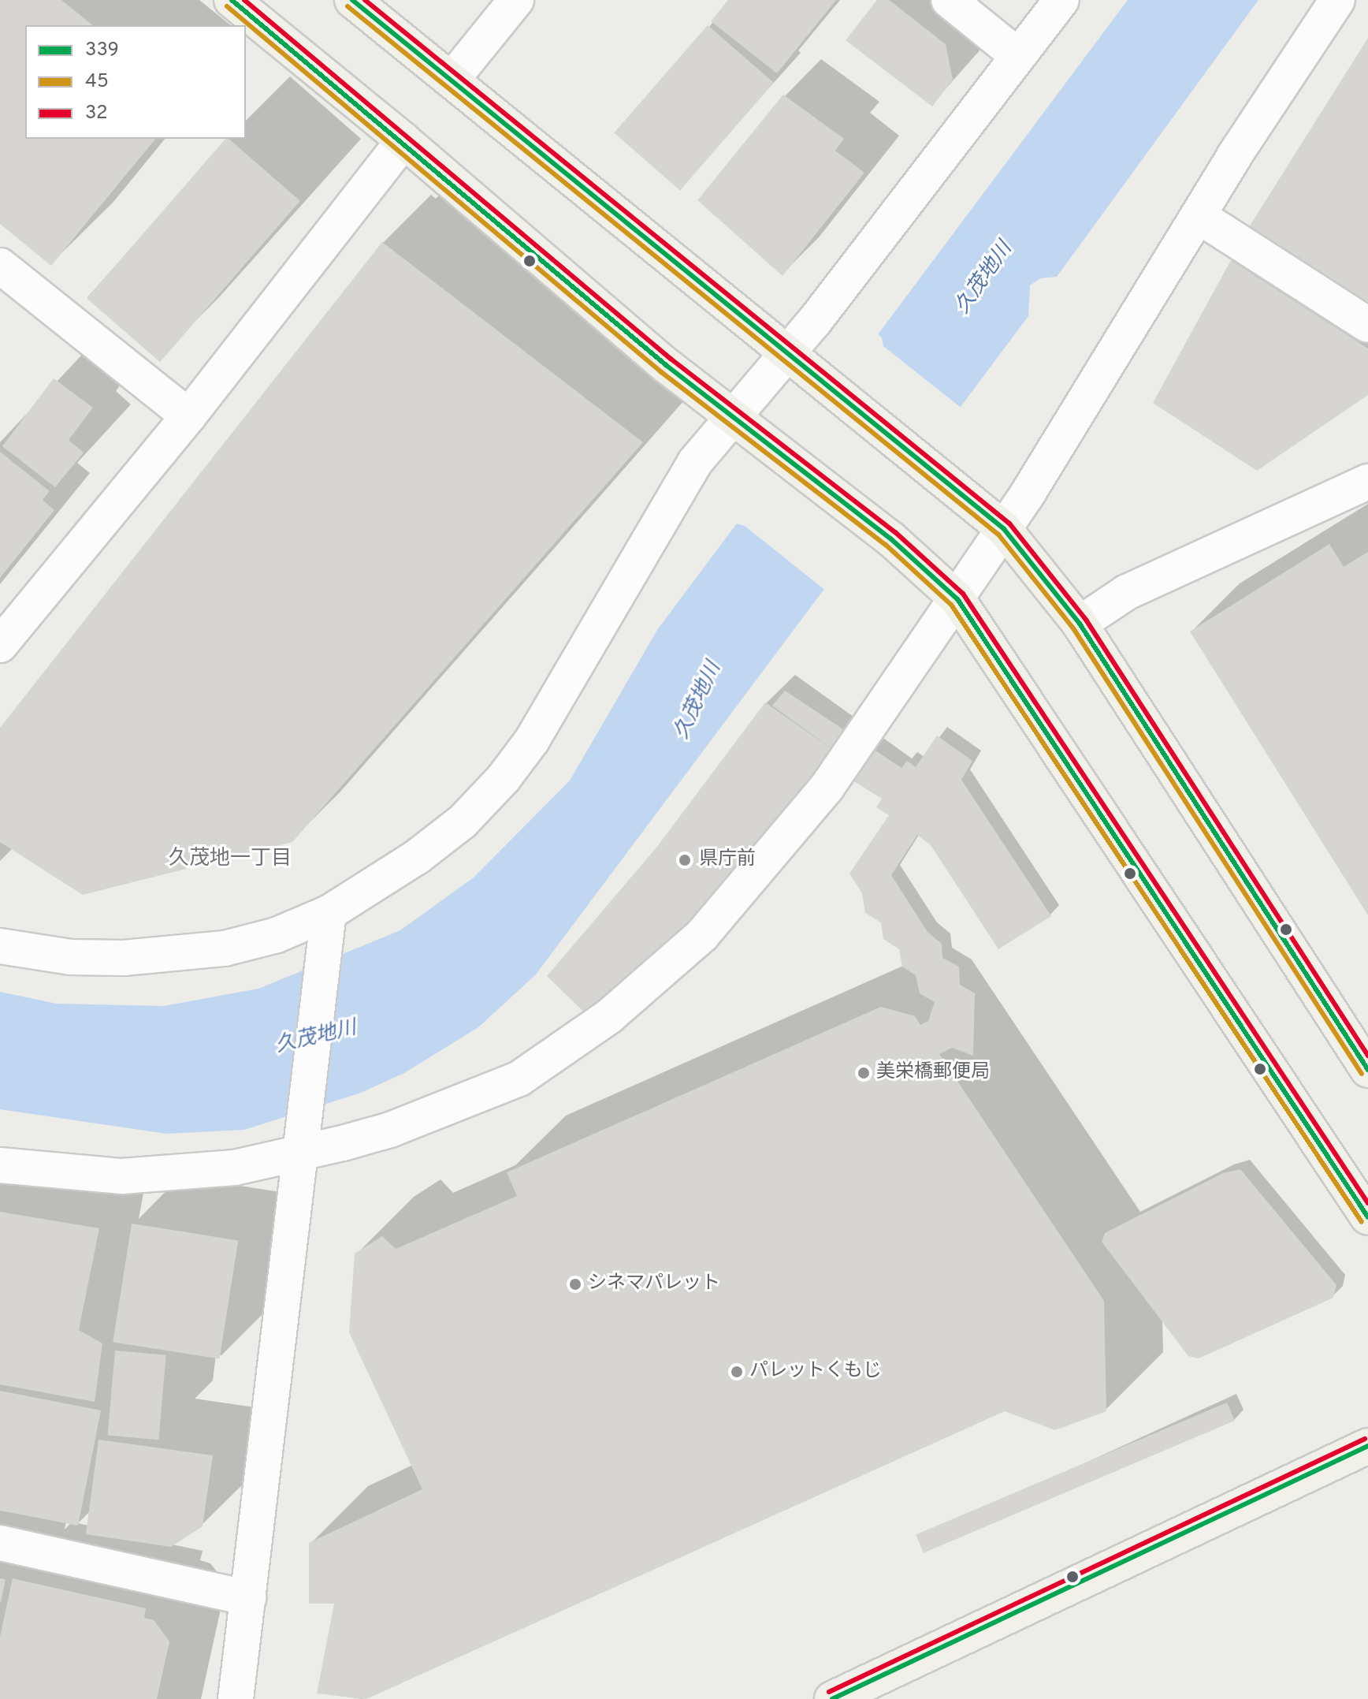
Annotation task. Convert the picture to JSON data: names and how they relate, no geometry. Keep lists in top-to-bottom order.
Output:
{
  "districts": ["久茂地一丁目"],
  "water": ["久茂地川"],
  "places": [
    "県庁前",
    "美栄橋郵便局",
    "シネマパレット",
    "パレットくもじ"
  ],
  "lines": ["transit line 339", "transit line 32", "transit line 45"],
  "legend": ["339", "45", "32"]
}
